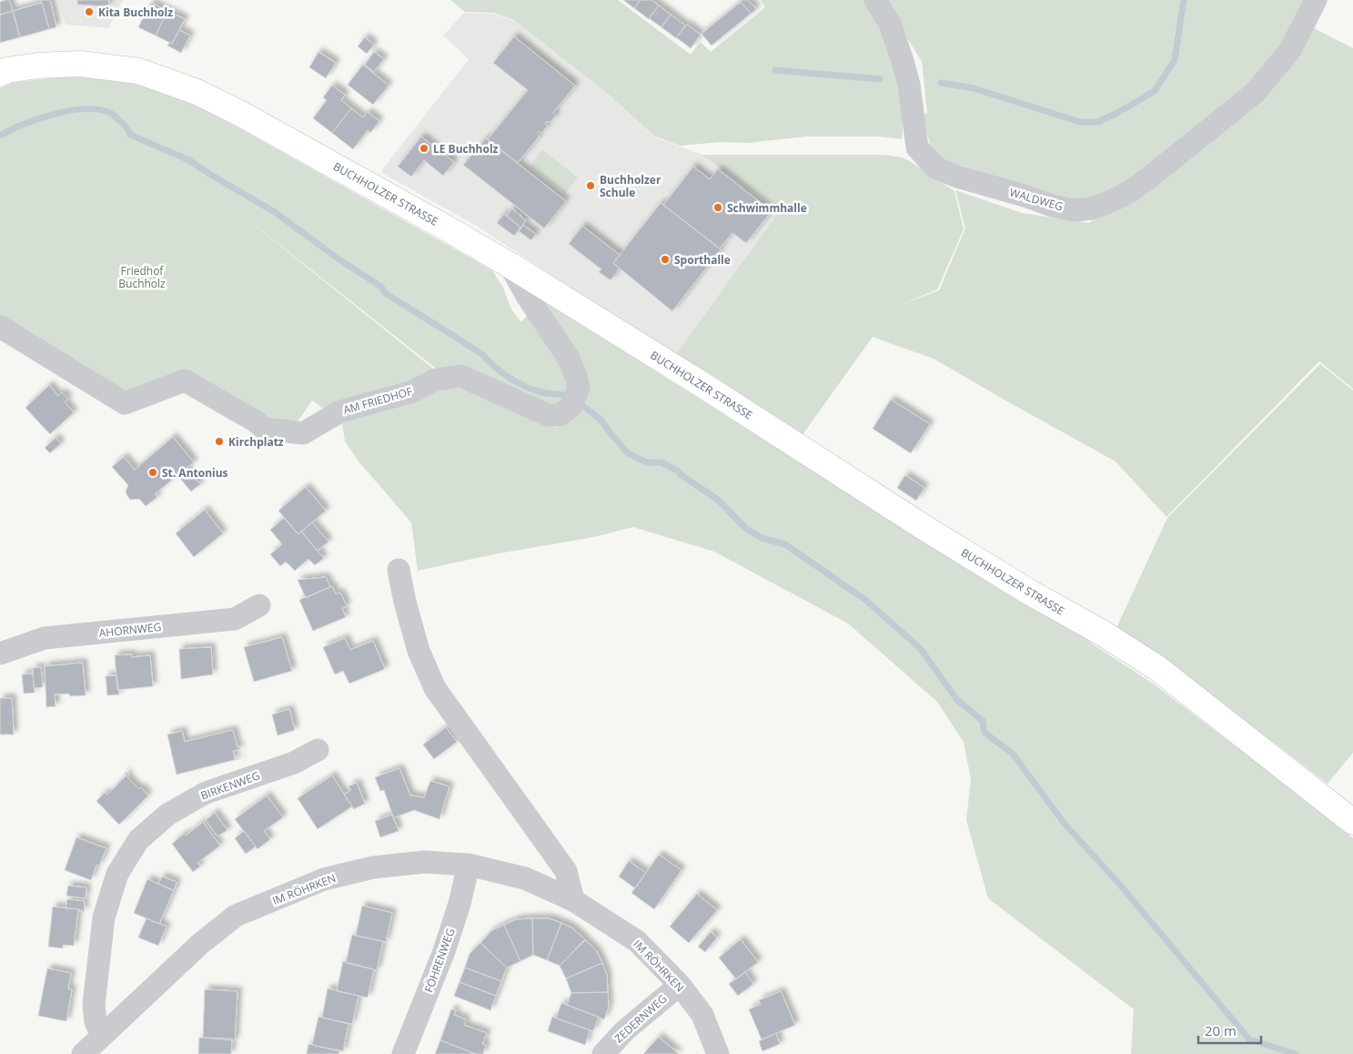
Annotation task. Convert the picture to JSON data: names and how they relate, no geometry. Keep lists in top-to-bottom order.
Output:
{
  "streets": {
    "street": [
      "BUCHHOLZER STRASSE",
      "WALDWEG",
      "AM FRIEDHOF",
      "AHORNWEG",
      "BIRKENWEG",
      "IM RÖHRKEN",
      "FÖHRENWEG",
      "ZEDERNWEG"
    ]
  },
  "crossings": [
    ["BUCHHOLZER STRASSE", "AM FRIEDHOF"],
    ["BIRKENWEG", "IM RÖHRKEN"],
    ["IM RÖHRKEN", "FÖHRENWEG"],
    ["IM RÖHRKEN", "ZEDERNWEG"]
  ],
  "parks": ["Friedhof Buchholz"],
  "places": [
    "Kita Buchholz",
    "LE Buchholz",
    "Buchholzer Schule",
    "Schwimmhalle",
    "Sporthalle",
    "Kirchplatz",
    "St. Antonius"
  ],
  "scale_bar": "20 m"
}
